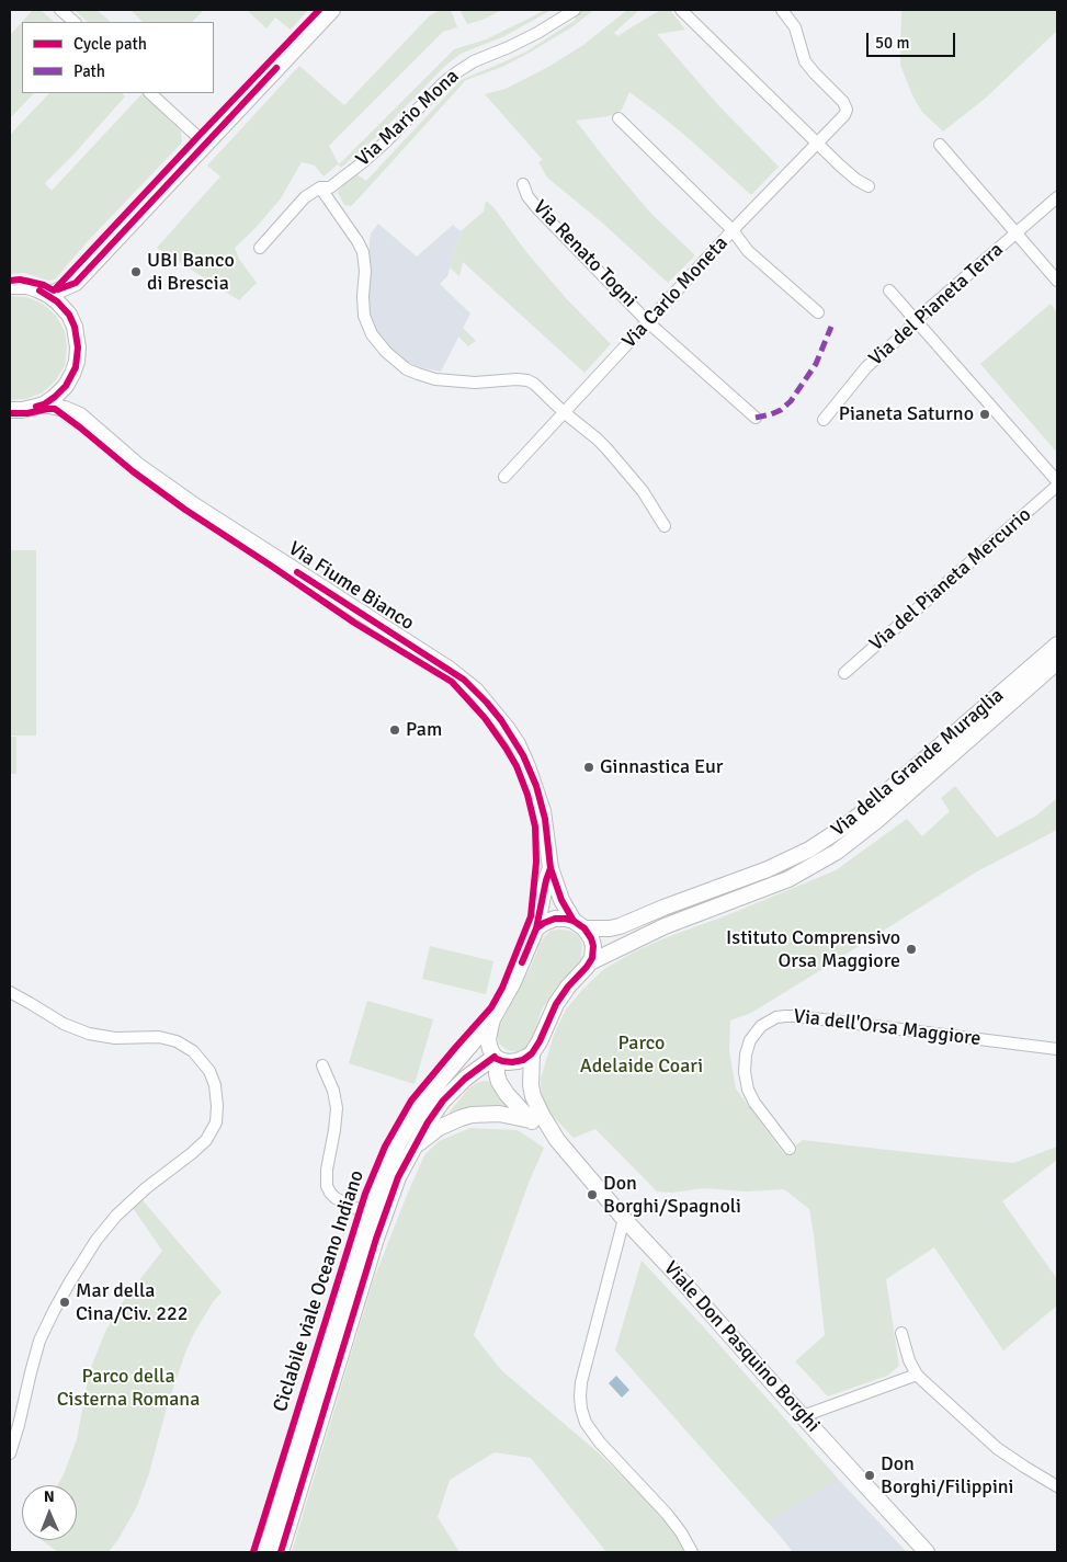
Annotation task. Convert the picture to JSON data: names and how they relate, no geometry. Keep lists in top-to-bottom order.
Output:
{
  "streets": {
    "street": [
      "Via Mario Mona",
      "Via Renato Togni",
      "Via Carlo Moneta",
      "Via del Pianeta Terra",
      "Via del Pianeta Mercurio",
      "Via Fiume Bianco",
      "Via della Grande Muraglia",
      "Via dell'Orsa Maggiore",
      "Viale Don Pasquino Borghi"
    ],
    "cycle path": ["Ciclabile viale Oceano Indiano"]
  },
  "crossings": [
    ["Via Renato Togni", "Via Carlo Moneta"]
  ],
  "parks": ["Parco Adelaide Coari", "Parco della Cisterna Romana"],
  "places": [
    "UBI Banco di Brescia",
    "Pianeta Saturno",
    "Pam",
    "Ginnastica Eur",
    "Istituto Comprensivo Orsa Maggiore",
    "Don Borghi/Spagnoli",
    "Mar della Cina/Civ. 222",
    "Don Borghi/Filippini"
  ],
  "legend": ["Cycle path", "Path"],
  "scale_bar": "50 m",
  "north": "top"
}
